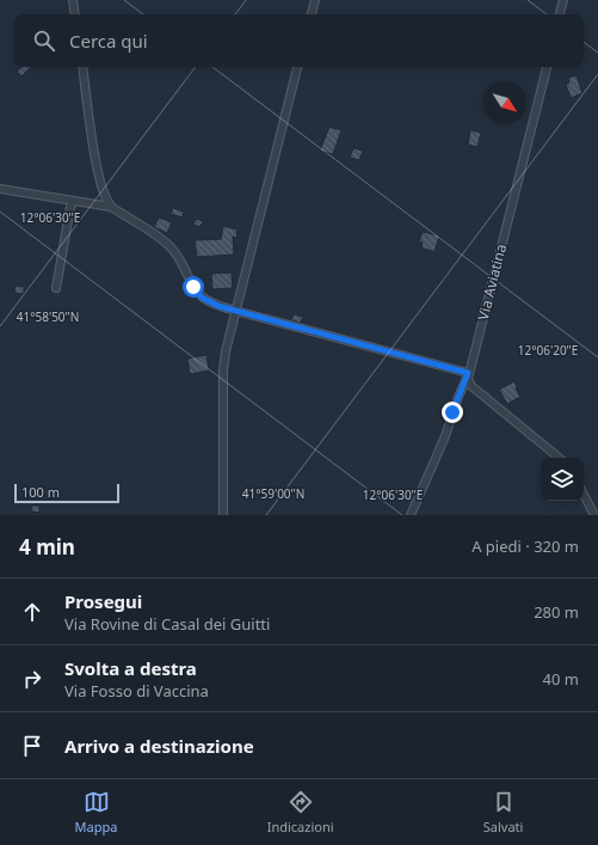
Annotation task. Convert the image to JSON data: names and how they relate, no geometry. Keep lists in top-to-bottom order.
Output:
{
  "streets": {
    "street": ["Via Aviatina"]
  },
  "scale_bar": "100 m",
  "north": "bottom right",
  "page": {
    "search": "Cerca qui",
    "scale": "100 m",
    "heading": ["4 min", "A piedi · 320 m"],
    "list": [
      ["Prosegui", "Via Rovine di Casal dei Guitti", "280 m"],
      ["Svolta a destra", "Via Fosso di Vaccina", "40 m"],
      "Arrivo a destinazione"
    ],
    "nav": ["Mappa", "Indicazioni", "Salvati"]
  },
  "coordinates": [
    "12°06'30\"E",
    "41°58'50\"N",
    "12°06'20\"E",
    "41°59'00\"N"
  ]
}
